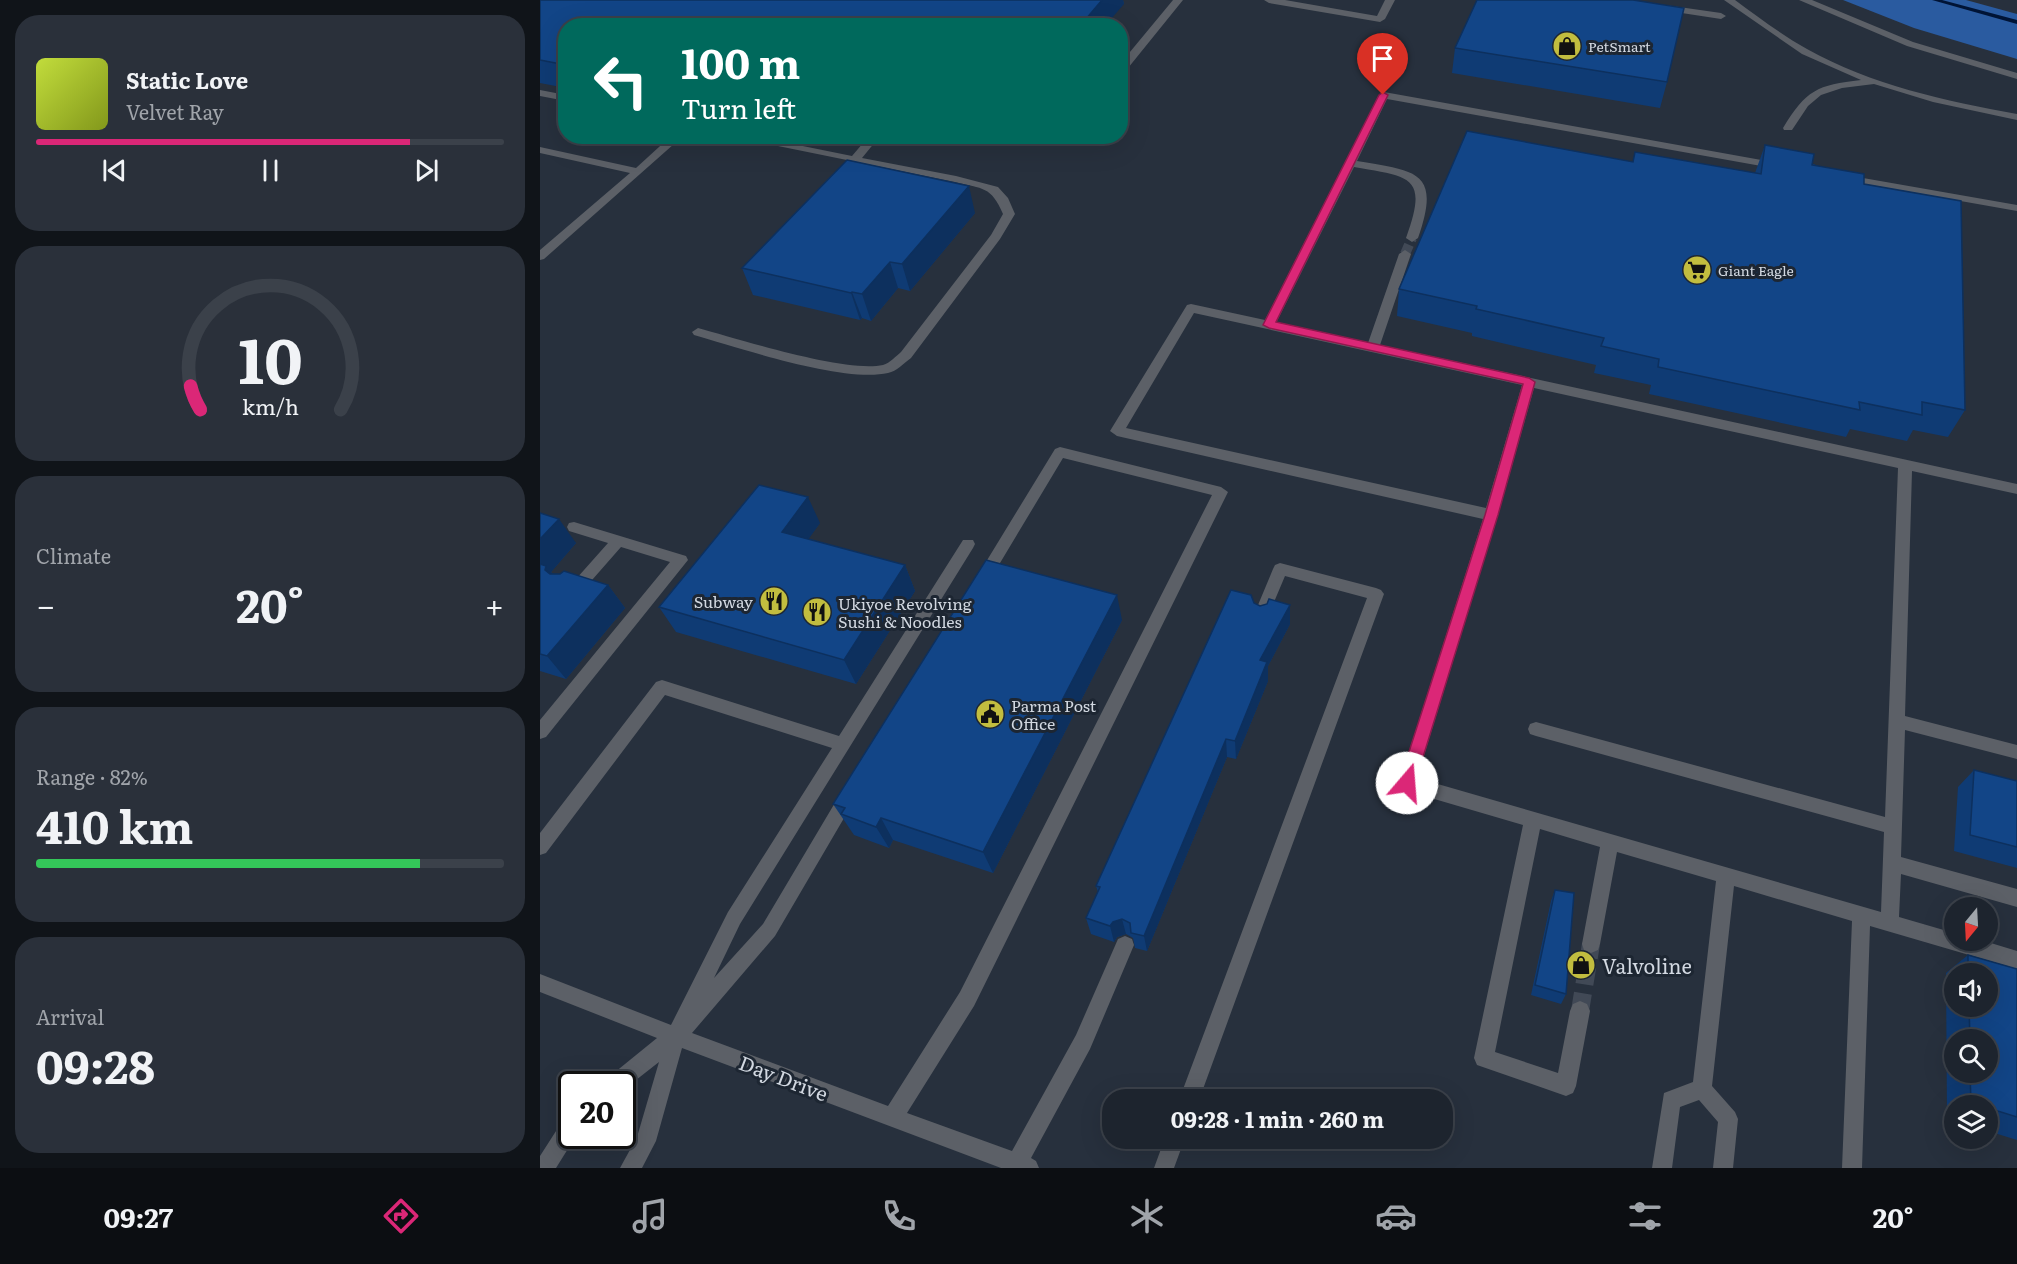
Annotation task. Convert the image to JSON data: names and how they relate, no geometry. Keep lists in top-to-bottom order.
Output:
{
  "streets": {
    "street": ["Day Drive"]
  },
  "places": {
    "shop": ["PetSmart", "Valvoline"],
    "supermarket": ["Giant Eagle"],
    "restaurant": ["Subway", "Ukiyoe Revolving Sushi & Noodles"],
    "public building": ["Parma Post Office"]
  },
  "north": "bottom",
  "page": {
    "turn": ["100 m", "Turn left"],
    "song": ["Static Love", "Velvet Ray"],
    "tile": [
      "Climate",
      ["Range · 82%", "410 km"],
      ["Arrival", "09:28"]
    ],
    "heat": ["−", "20°", "+"],
    "limit": "20",
    "trip": "09:28 · 1 min · 260 m",
    "tabs": ["09:27", "20°"],
    "gauge": ["10", "km/h"]
  }
}
